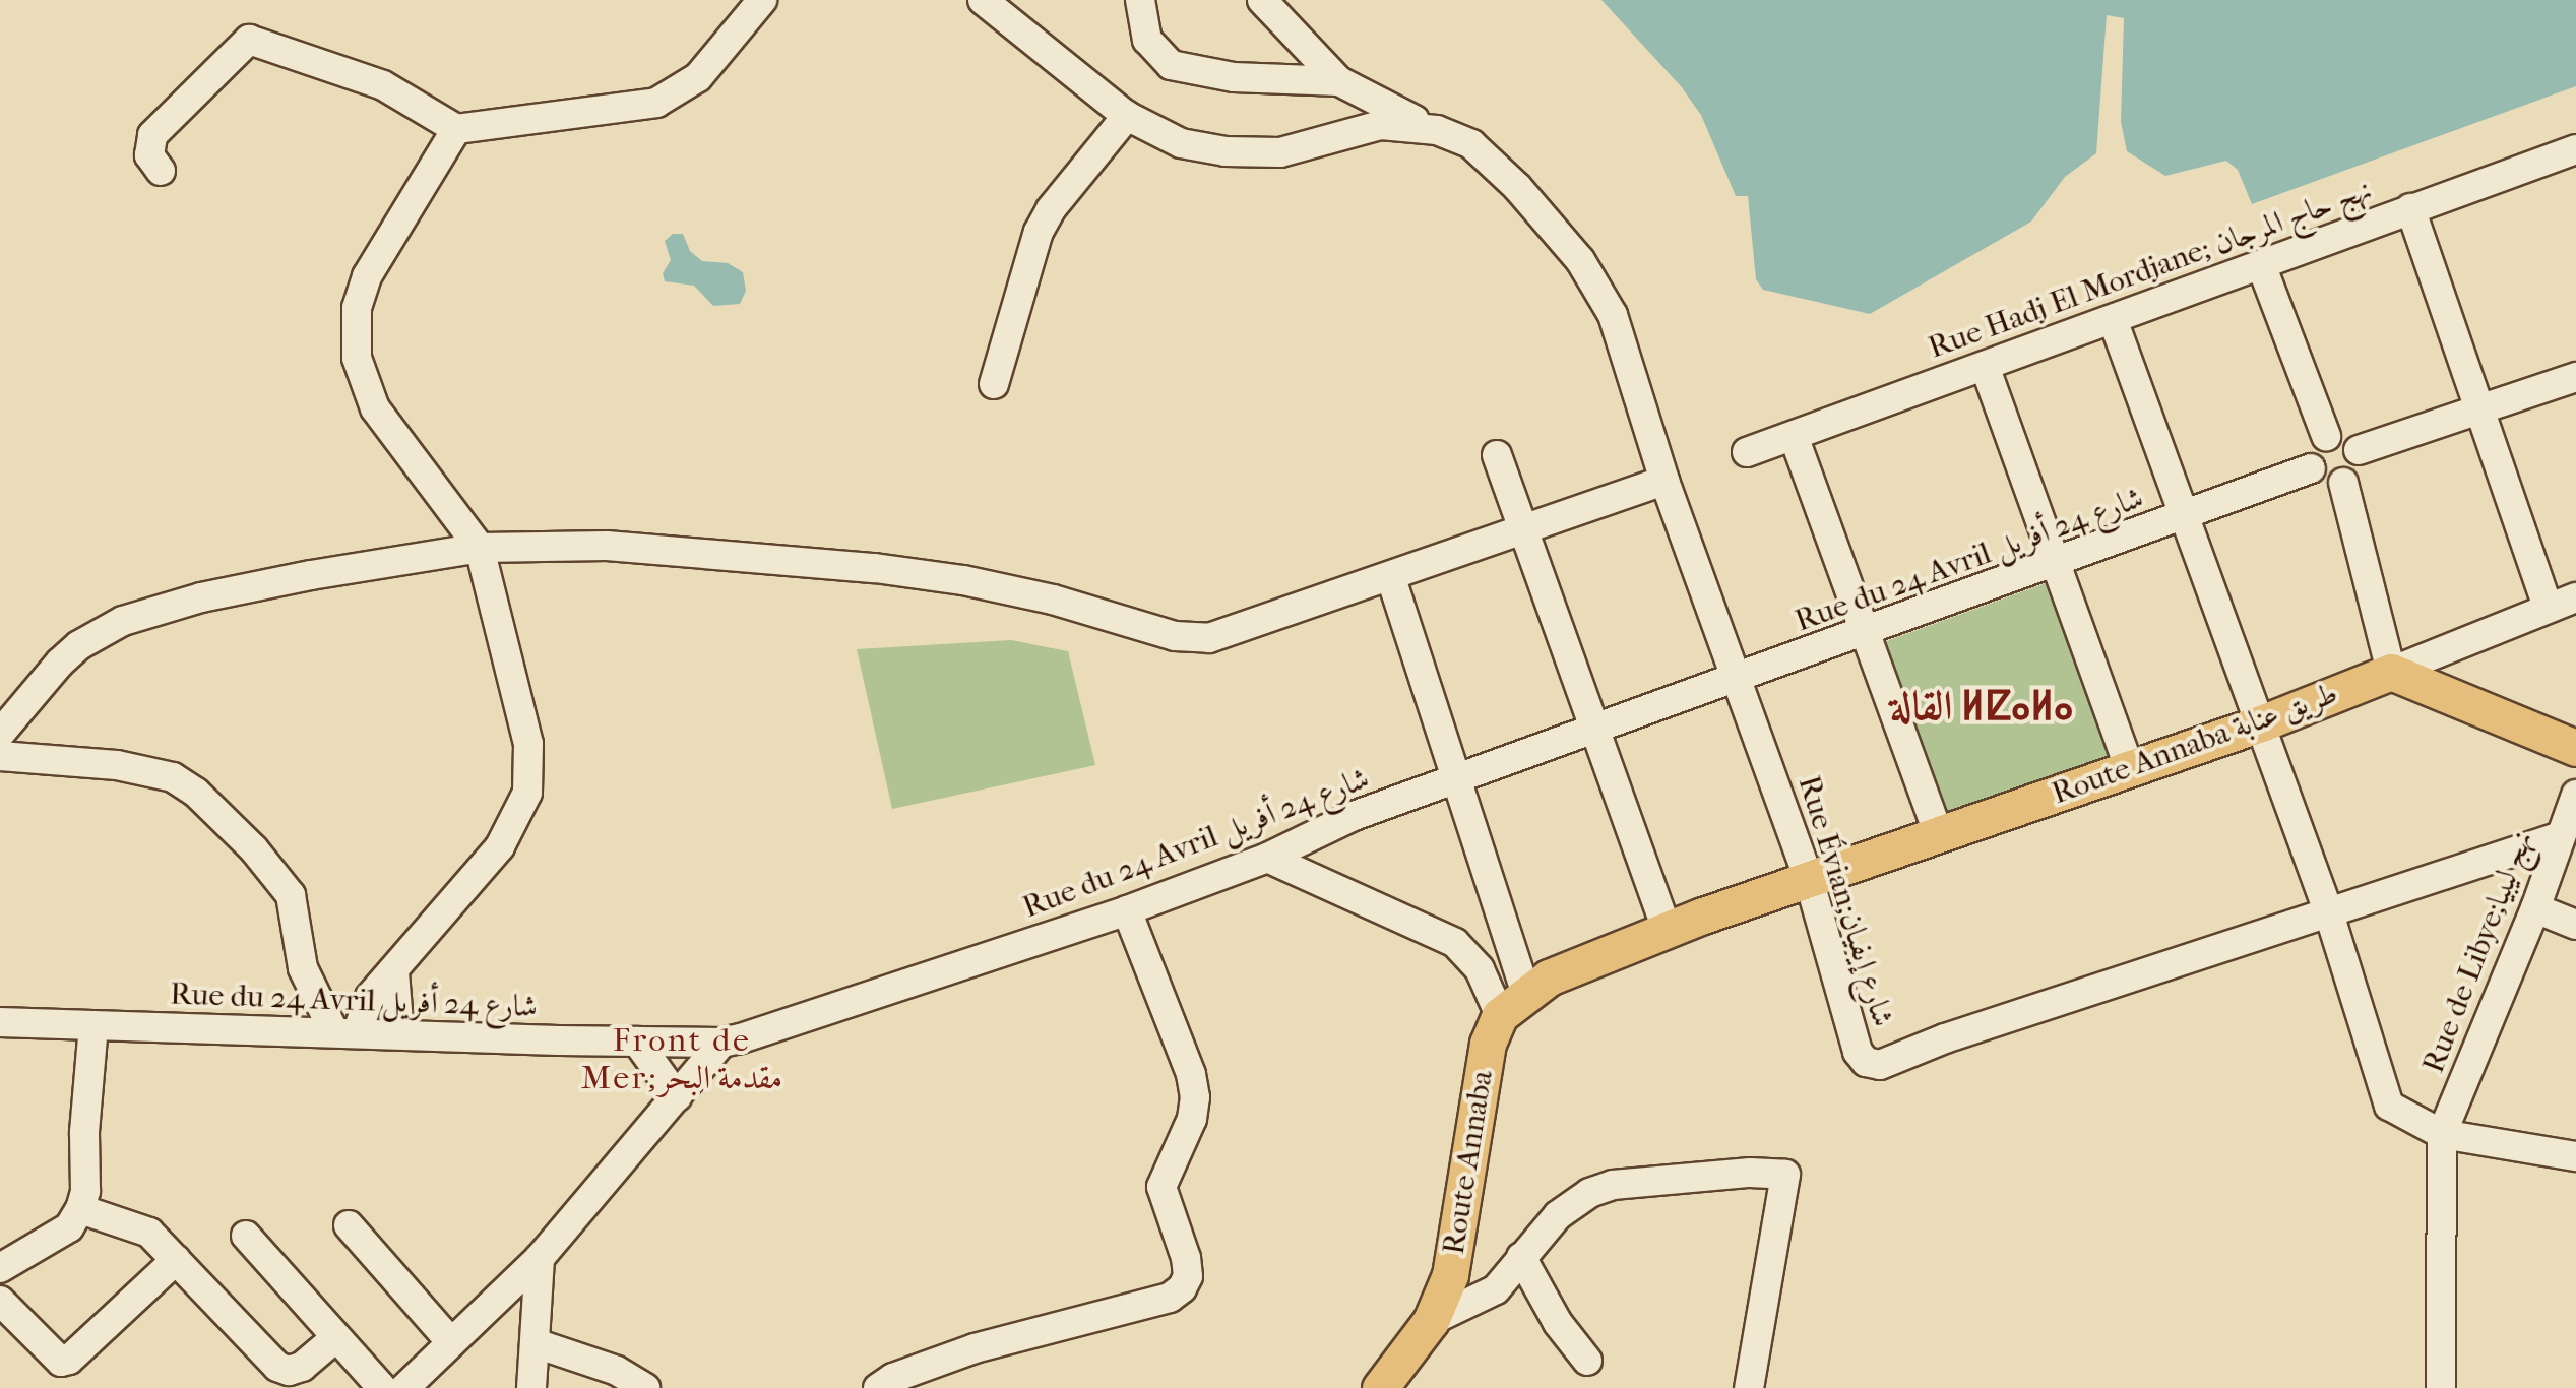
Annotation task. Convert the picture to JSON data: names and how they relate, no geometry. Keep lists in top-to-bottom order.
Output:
{
  "streets": {
    "main road": ["Route Annaba طريق عنابة", "Route Annaba"],
    "street": [
      "Rue Hadj El Mordjane; نهج حاج المرجان",
      "Rue du 24 Avril شارع 24 أفريل",
      "Rue Évian;شارع إيفيان",
      "Rue de Libye;نهج ليبيا"
    ]
  },
  "crossings": [
    ["Rue du 24 Avril شارع 24 أفريل", "Rue Évian;شارع إيفيان"],
    ["Route Annaba طريق عنابة", "Rue Évian;شارع إيفيان"],
    ["Rue Évian;شارع إيفيان", "Rue de Libye;نهج ليبيا"]
  ],
  "districts": ["القالة ⵍⵇⴰⵍⴰ", "Front de Mer;مقدمة البحر"]
}
